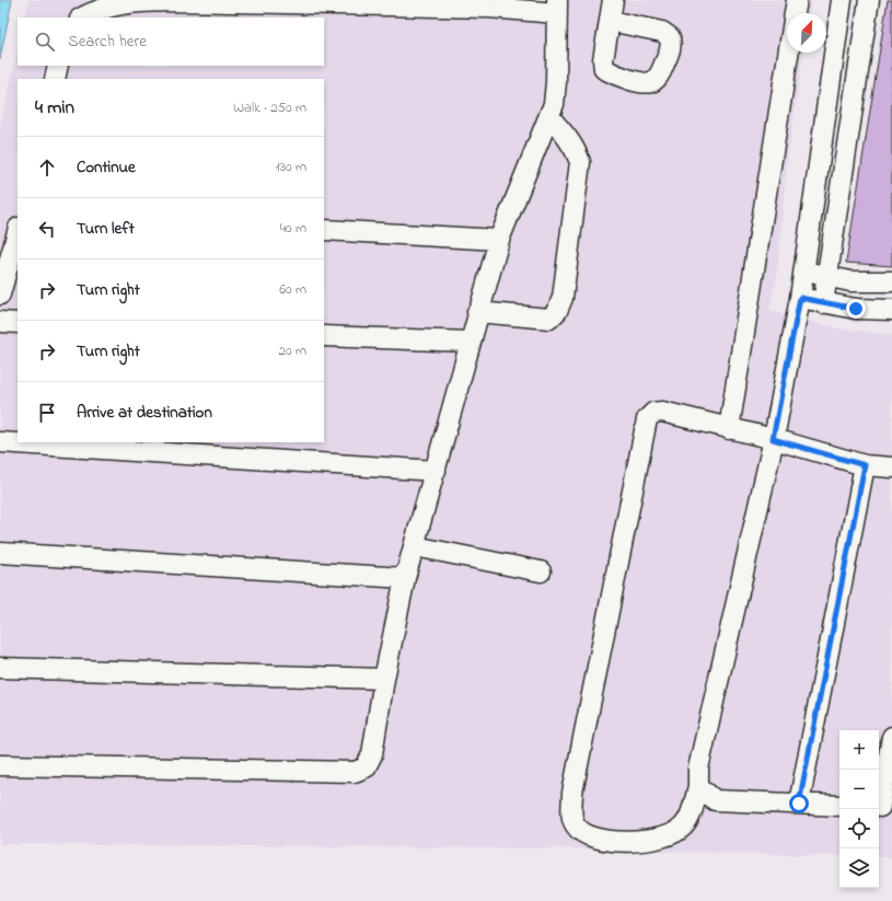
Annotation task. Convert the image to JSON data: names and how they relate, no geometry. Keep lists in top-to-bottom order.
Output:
{
  "north": "top right",
  "page": {
    "search": "Search here",
    "heading": ["4 min", "Walk · 250 m"],
    "list": [
      ["Continue", "130 m"],
      ["Turn left", "40 m"],
      ["Turn right", "60 m"],
      ["Turn right", "20 m"],
      "Arrive at destination"
    ],
    "map_buttons": ["+", "−"]
  }
}
